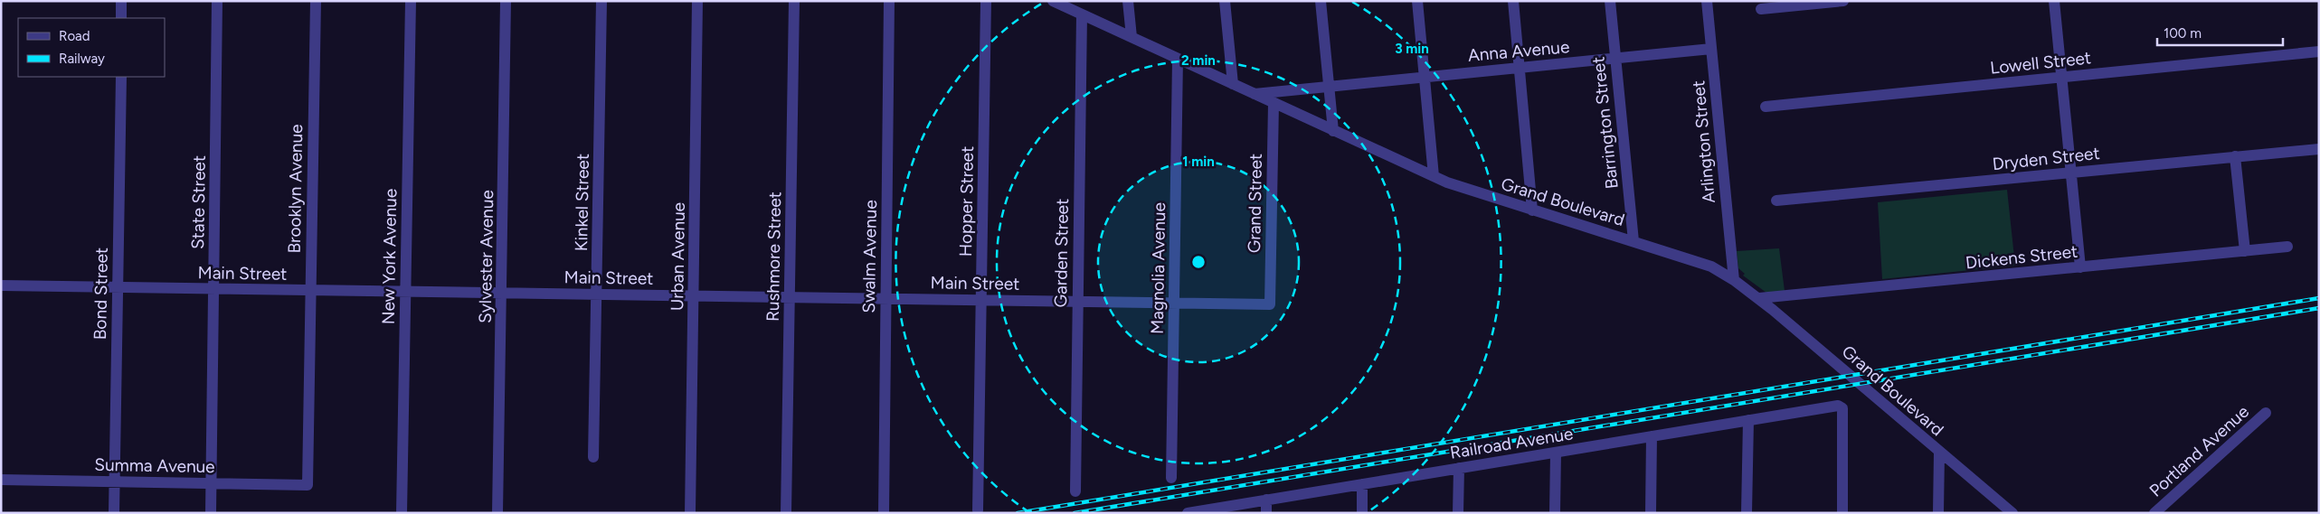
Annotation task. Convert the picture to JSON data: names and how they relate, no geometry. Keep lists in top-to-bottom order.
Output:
{
  "streets": {
    "street": [
      "Anna Avenue",
      "Lowell Street",
      "Barrington Street",
      "Arlington Street",
      "Dryden Street",
      "Brooklyn Avenue",
      "Hopper Street",
      "Grand Boulevard",
      "State Street",
      "Kinkel Street",
      "Grand Street",
      "Garden Street",
      "New York Avenue",
      "Sylvester Avenue",
      "Urban Avenue",
      "Rushmore Street",
      "Swalm Avenue",
      "Dickens Street",
      "Magnolia Avenue",
      "Main Street",
      "Bond Street",
      "Railroad Avenue",
      "Portland Avenue",
      "Summa Avenue"
    ]
  },
  "crossings": [
    ["Anna Avenue", "Barrington Street"],
    ["Anna Avenue", "Arlington Street"],
    ["Anna Avenue", "Grand Boulevard"],
    ["Barrington Street", "Grand Boulevard"],
    ["Arlington Street", "Grand Boulevard"],
    ["Brooklyn Avenue", "Main Street"],
    ["Brooklyn Avenue", "Summa Avenue"],
    ["Hopper Street", "Main Street"],
    ["Grand Boulevard", "Grand Street"],
    ["Grand Boulevard", "Garden Street"],
    ["Grand Boulevard", "Dickens Street"],
    ["Grand Boulevard", "Magnolia Avenue"],
    ["State Street", "Main Street"],
    ["State Street", "Summa Avenue"],
    ["Kinkel Street", "Main Street"],
    ["Grand Street", "Main Street"],
    ["Garden Street", "Main Street"],
    ["New York Avenue", "Main Street"],
    ["Sylvester Avenue", "Main Street"],
    ["Urban Avenue", "Main Street"],
    ["Rushmore Street", "Main Street"],
    ["Swalm Avenue", "Main Street"],
    ["Magnolia Avenue", "Main Street"],
    ["Main Street", "Bond Street"],
    ["Bond Street", "Summa Avenue"]
  ],
  "legend": ["Road", "Railway"],
  "scale_bar": "100 m",
  "rings": ["3 min", "2 min", "1 min"]
}
